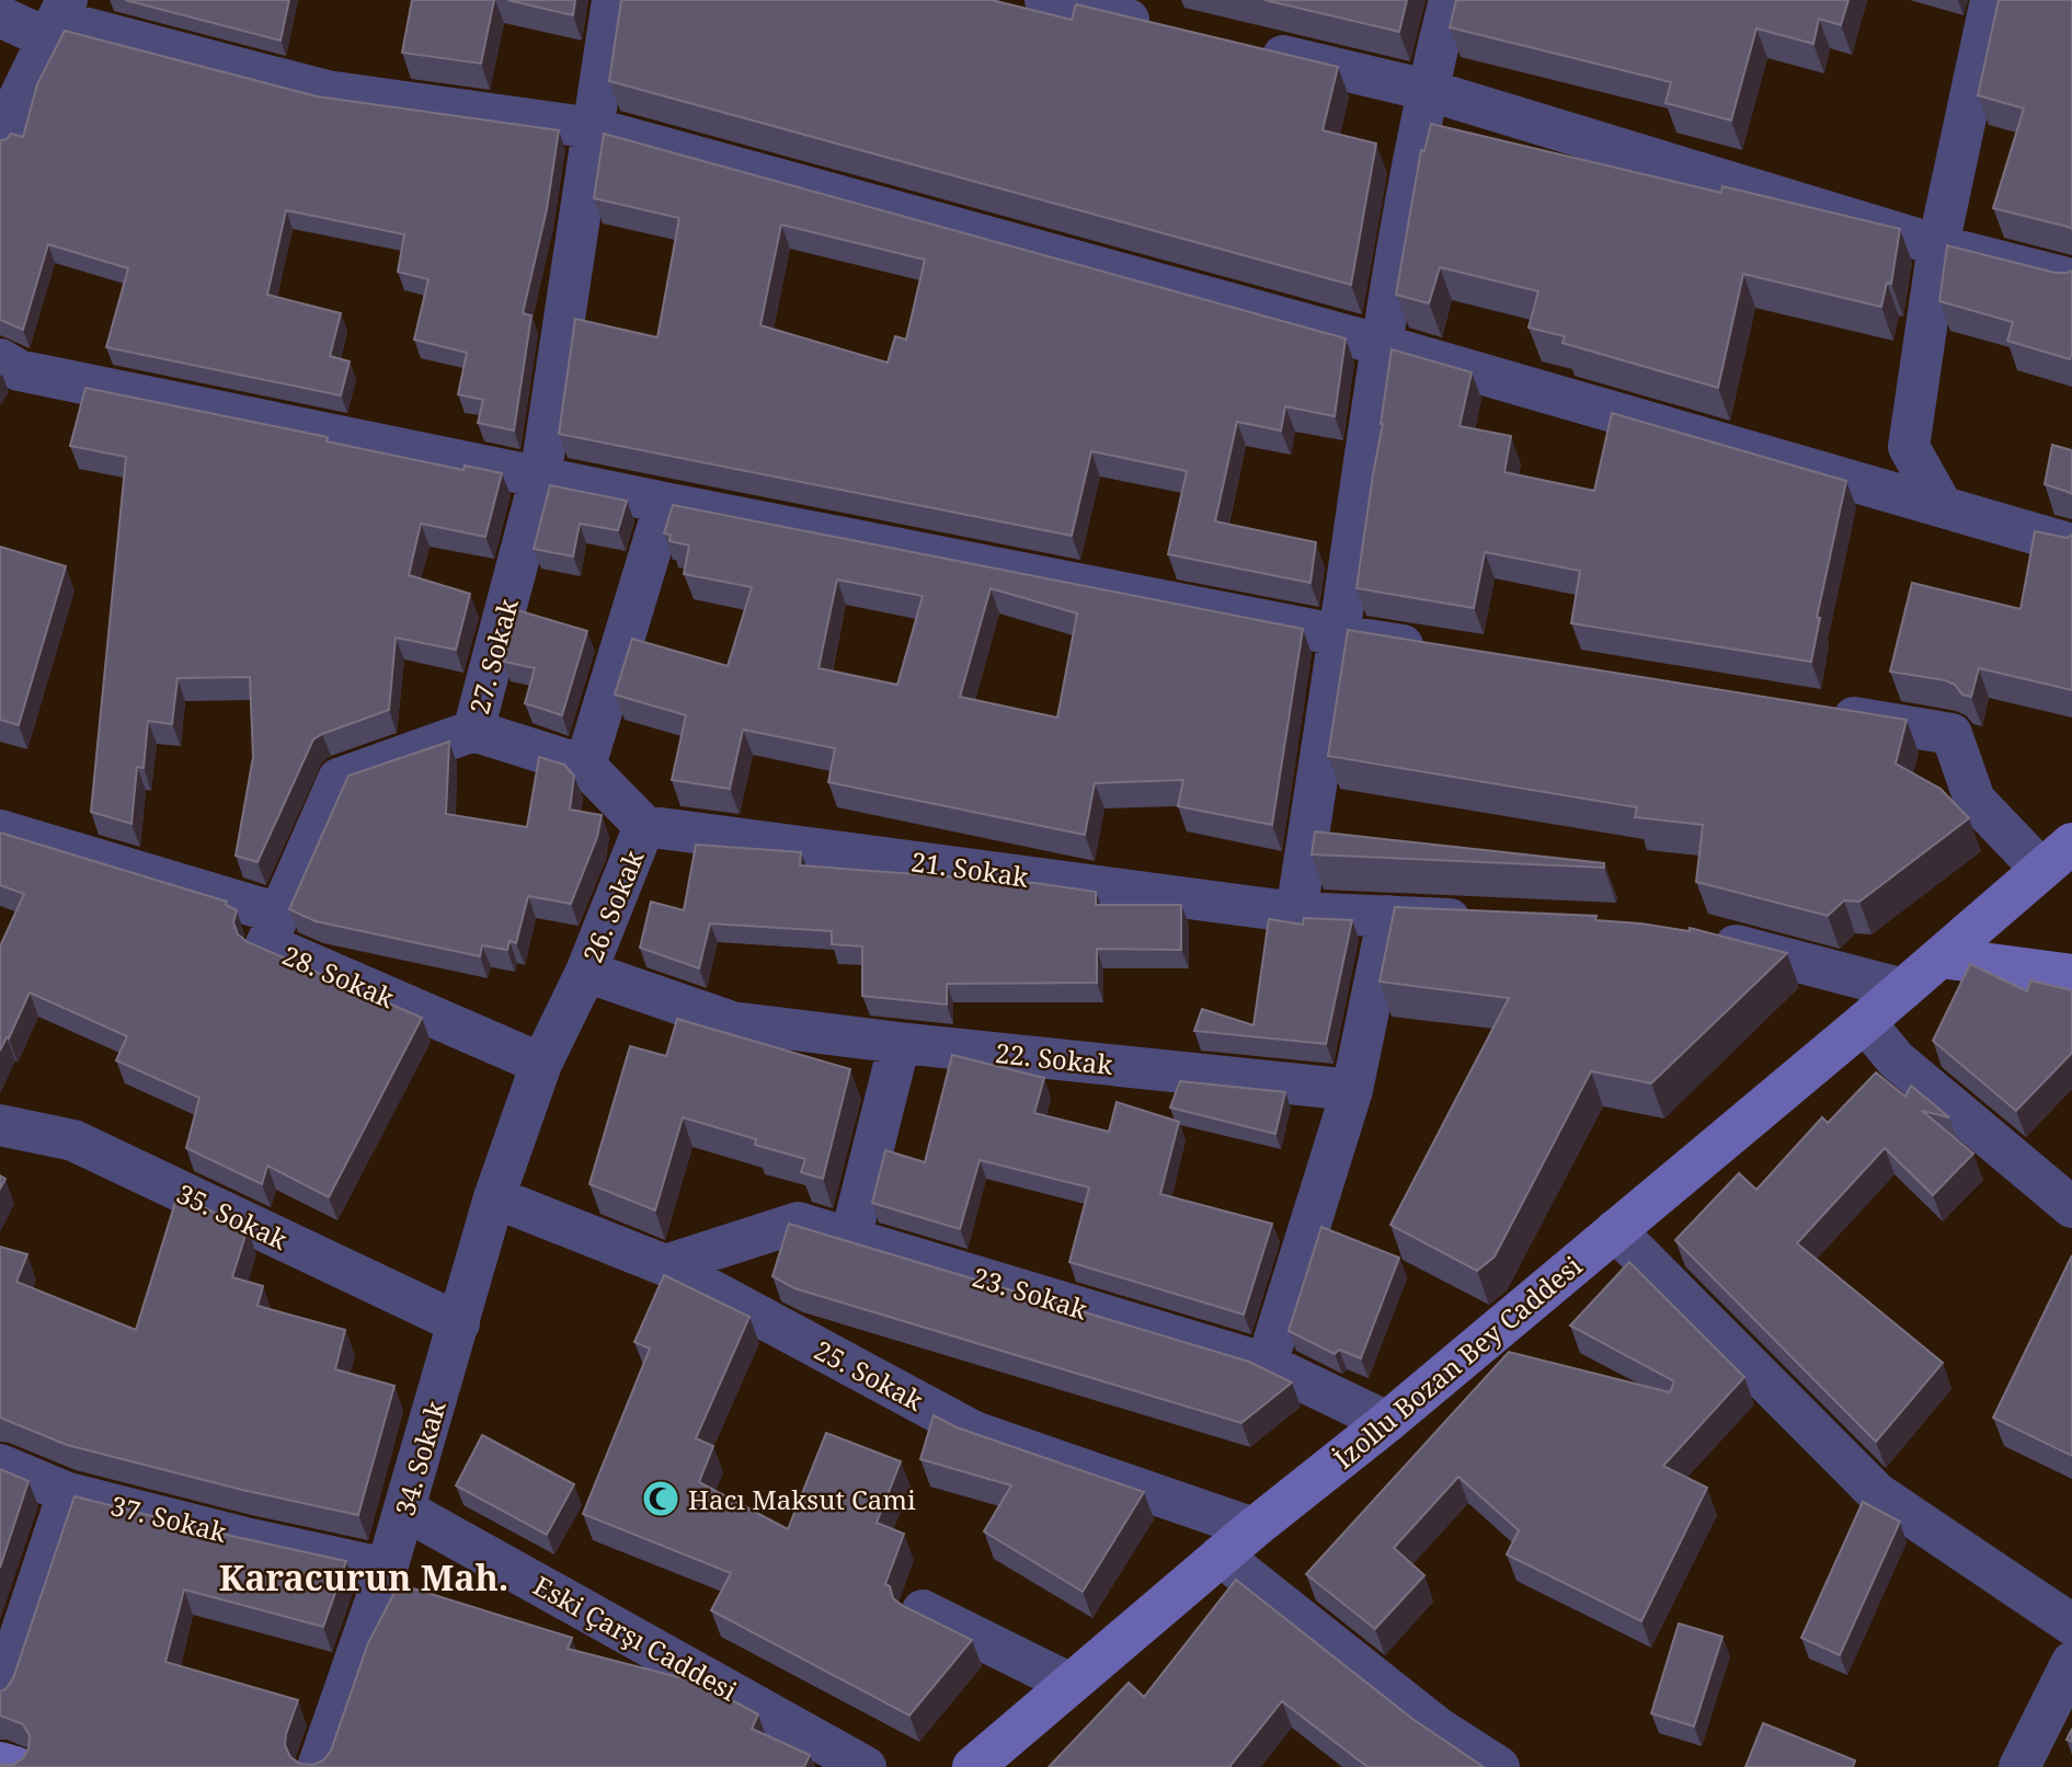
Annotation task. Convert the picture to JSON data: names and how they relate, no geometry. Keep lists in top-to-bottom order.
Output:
{
  "streets": {
    "main road": ["İzollu Bozan Bey Caddesi"],
    "street": [
      "27. Sokak",
      "21. Sokak",
      "26. Sokak",
      "28. Sokak",
      "22. Sokak",
      "35. Sokak",
      "23. Sokak",
      "25. Sokak",
      "34. Sokak",
      "37. Sokak",
      "Eski Çarşı Caddesi"
    ]
  },
  "crossings": [
    ["27. Sokak", "28. Sokak"],
    ["21. Sokak", "26. Sokak"],
    ["26. Sokak", "28. Sokak"],
    ["26. Sokak", "22. Sokak"],
    ["26. Sokak", "35. Sokak"],
    ["26. Sokak", "25. Sokak"],
    ["26. Sokak", "34. Sokak"],
    ["35. Sokak", "34. Sokak"],
    ["23. Sokak", "İzollu Bozan Bey Caddesi"],
    ["23. Sokak", "25. Sokak"],
    ["İzollu Bozan Bey Caddesi", "25. Sokak"],
    ["34. Sokak", "37. Sokak"],
    ["34. Sokak", "Eski Çarşı Caddesi"]
  ],
  "districts": ["Karacurun Mah."],
  "places": {
    "mosque": ["Hacı Maksut Cami"]
  }
}
